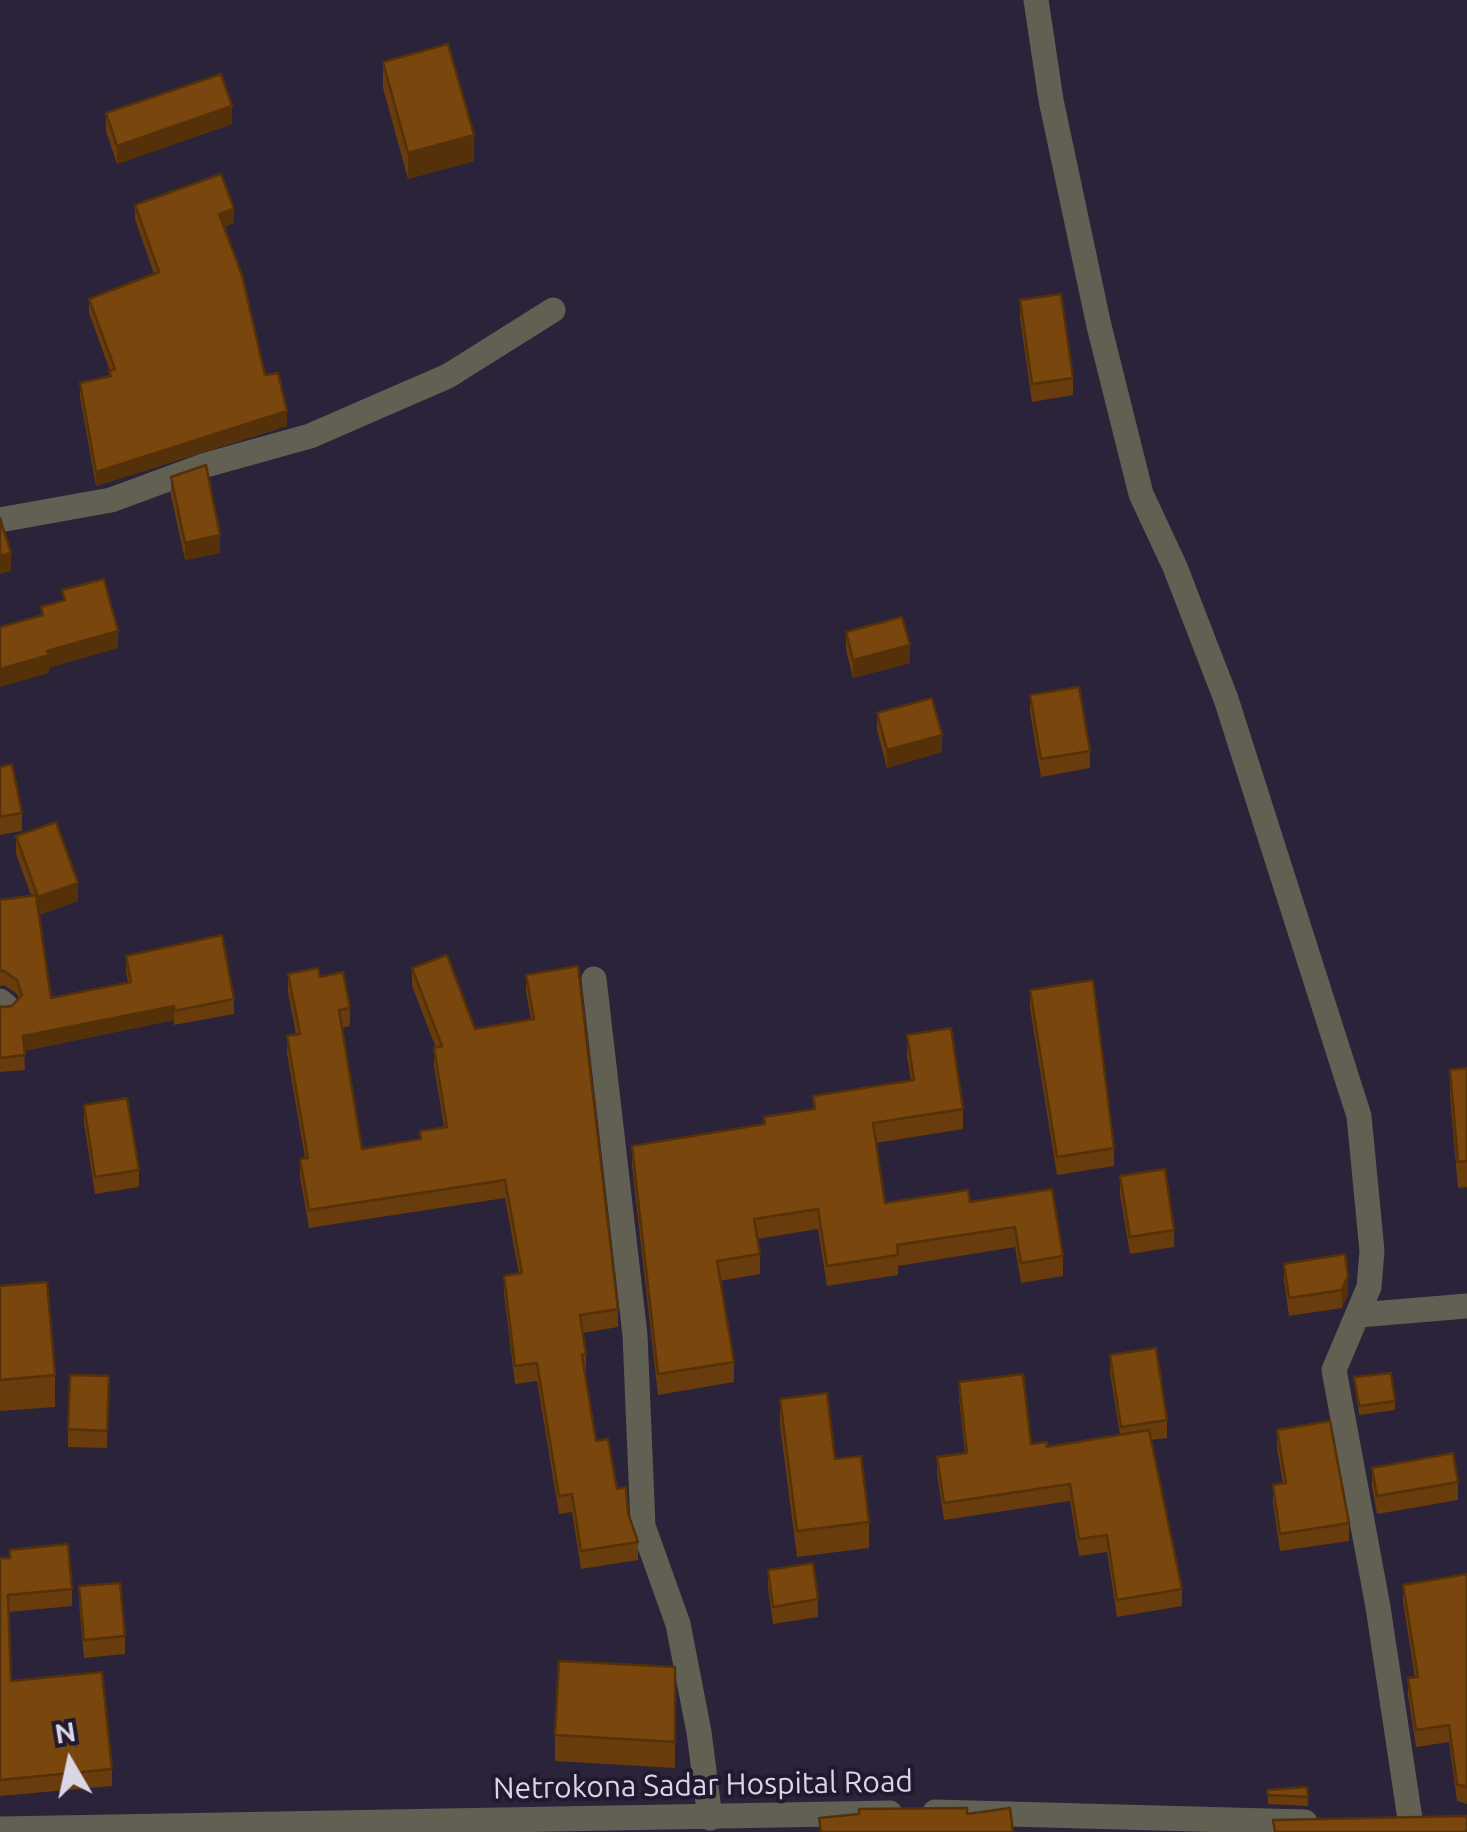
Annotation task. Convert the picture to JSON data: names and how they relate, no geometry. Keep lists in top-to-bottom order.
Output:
{
  "streets": {
    "street": ["Netrokona Sadar Hospital Road"]
  },
  "north": "top"
}
